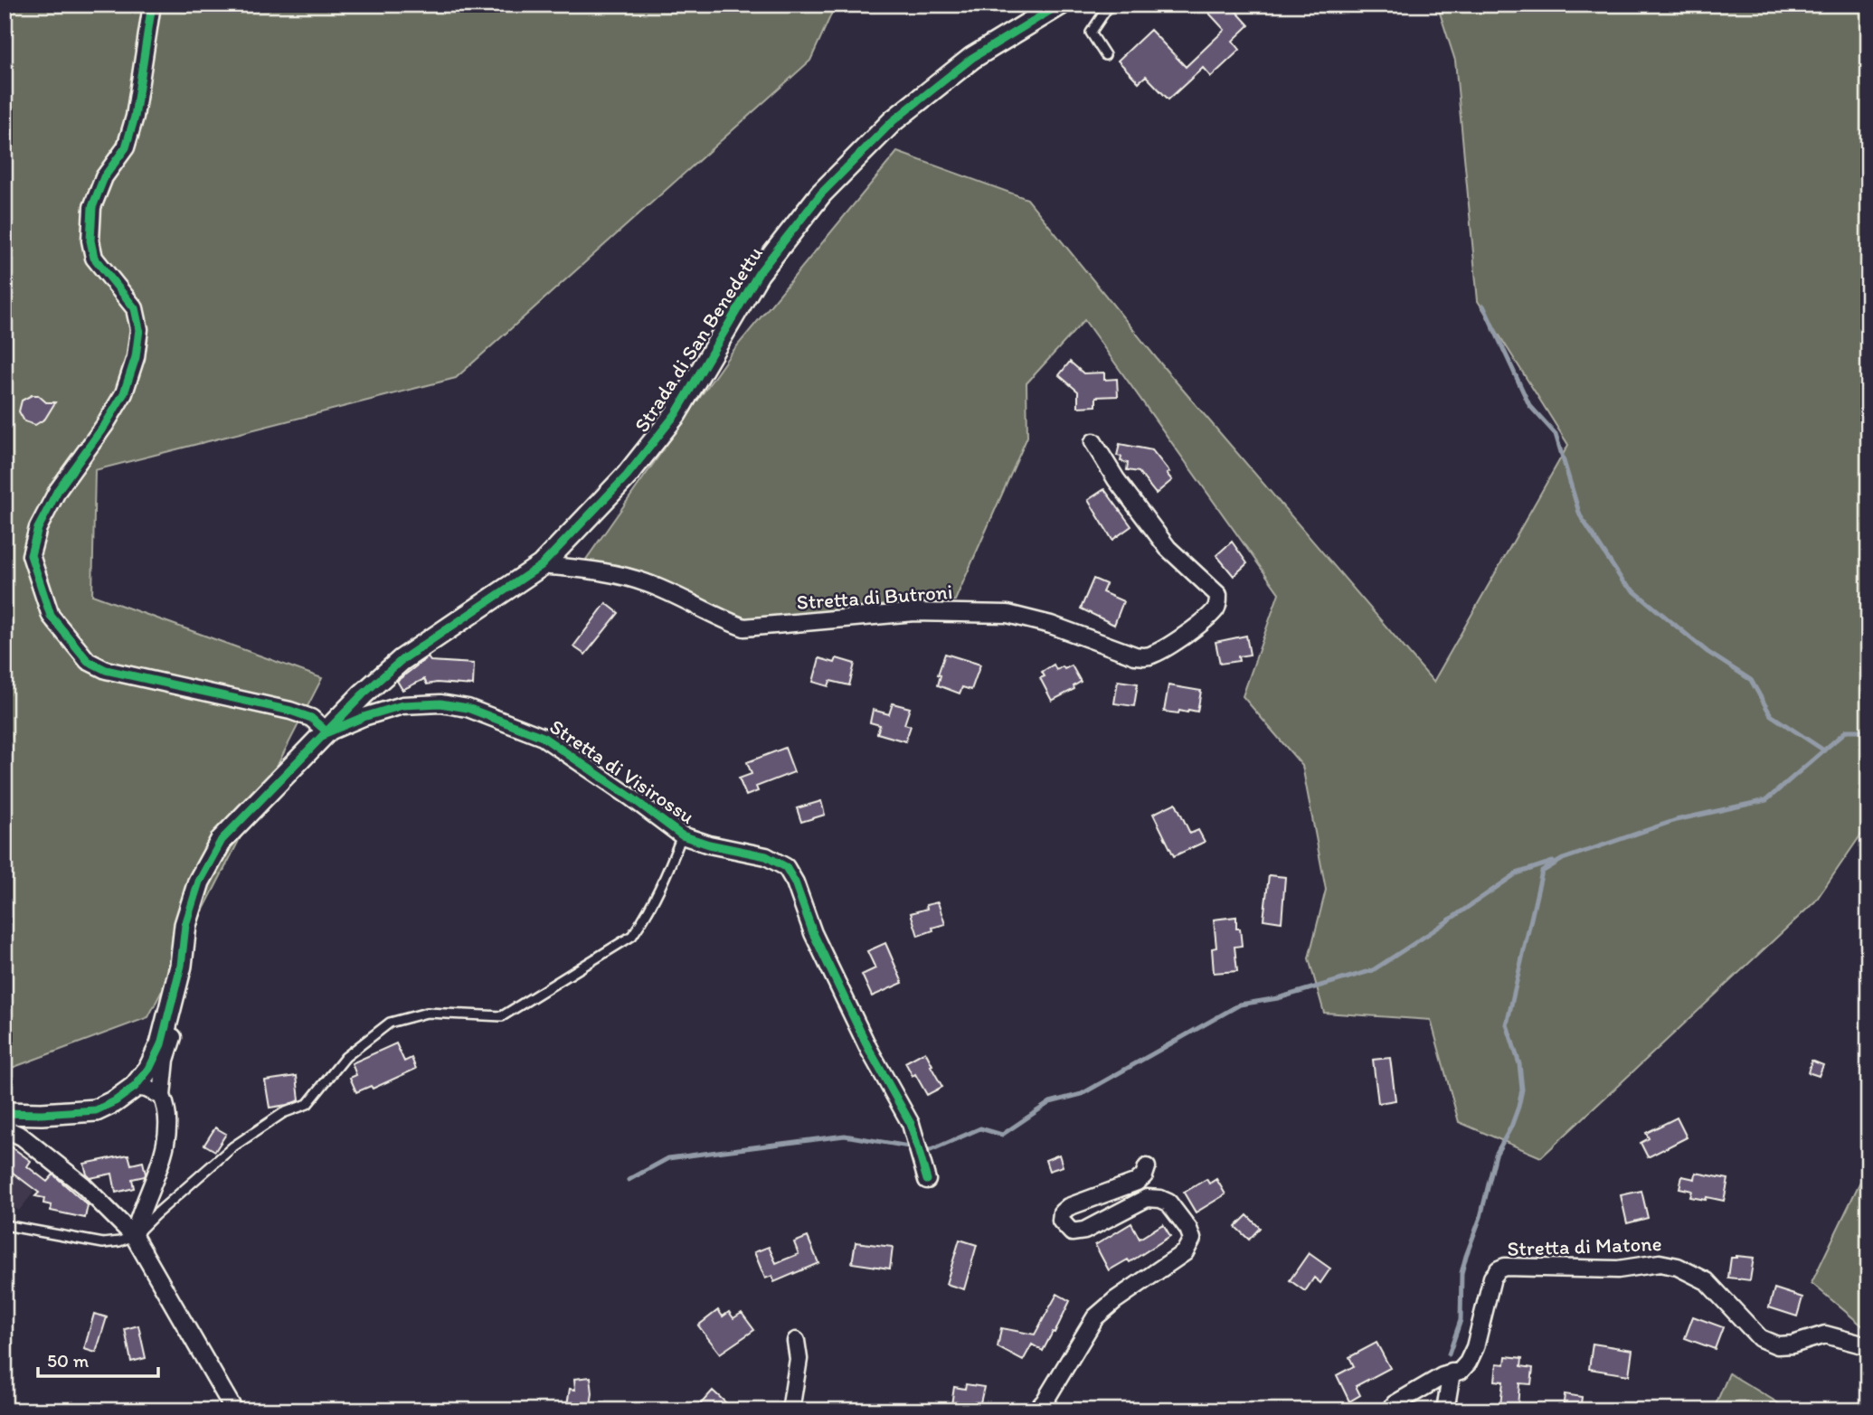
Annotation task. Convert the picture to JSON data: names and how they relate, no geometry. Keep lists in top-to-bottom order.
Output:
{
  "streets": {
    "street": [
      "Strada di San Benedettu",
      "Stretta di Butroni",
      "Stretta di Visirossu",
      "Stretta di Matone"
    ]
  },
  "crossings": [
    ["Strada di San Benedettu", "Stretta di Butroni"],
    ["Strada di San Benedettu", "Stretta di Visirossu"]
  ],
  "scale_bar": "50 m"
}
